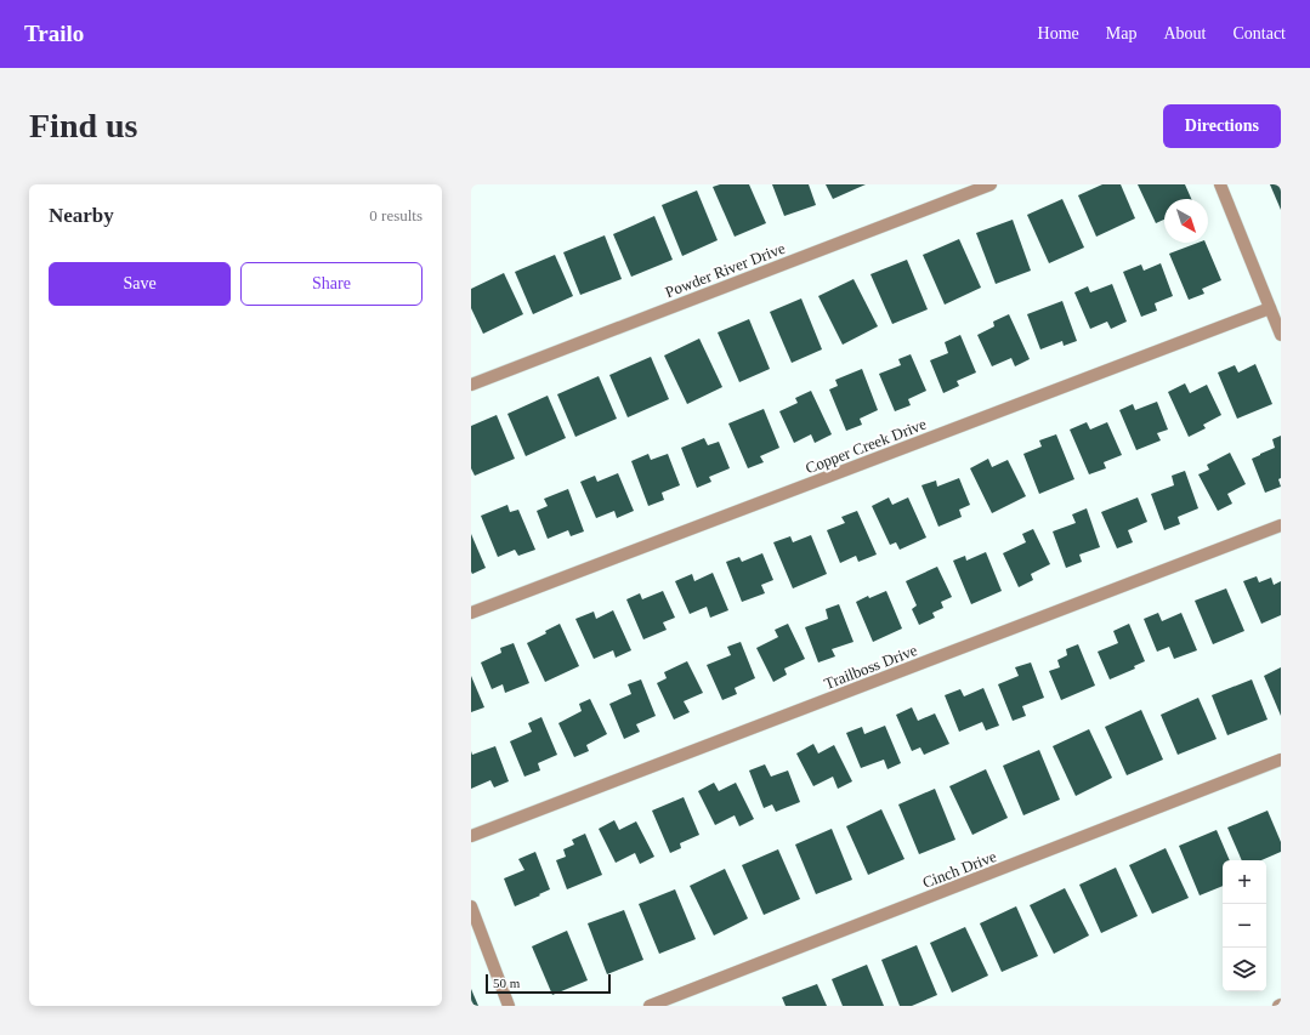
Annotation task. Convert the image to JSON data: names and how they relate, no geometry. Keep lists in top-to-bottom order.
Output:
{
  "streets": {
    "street": [
      "Powder River Drive",
      "Copper Creek Drive",
      "Trailboss Drive",
      "Cinch Drive"
    ]
  },
  "scale_bar": "50 m",
  "north": "bottom right",
  "page": {
    "header": "Trailo",
    "nav": [
      "Home",
      "Map",
      "About",
      "Contact"
    ],
    "buttons": [
      "Directions",
      ["Save", "Share"]
    ],
    "title": "Find us",
    "heading": ["Nearby", "0 results"],
    "map_buttons": ["+", "−"],
    "scale": "50 m"
  }
}
